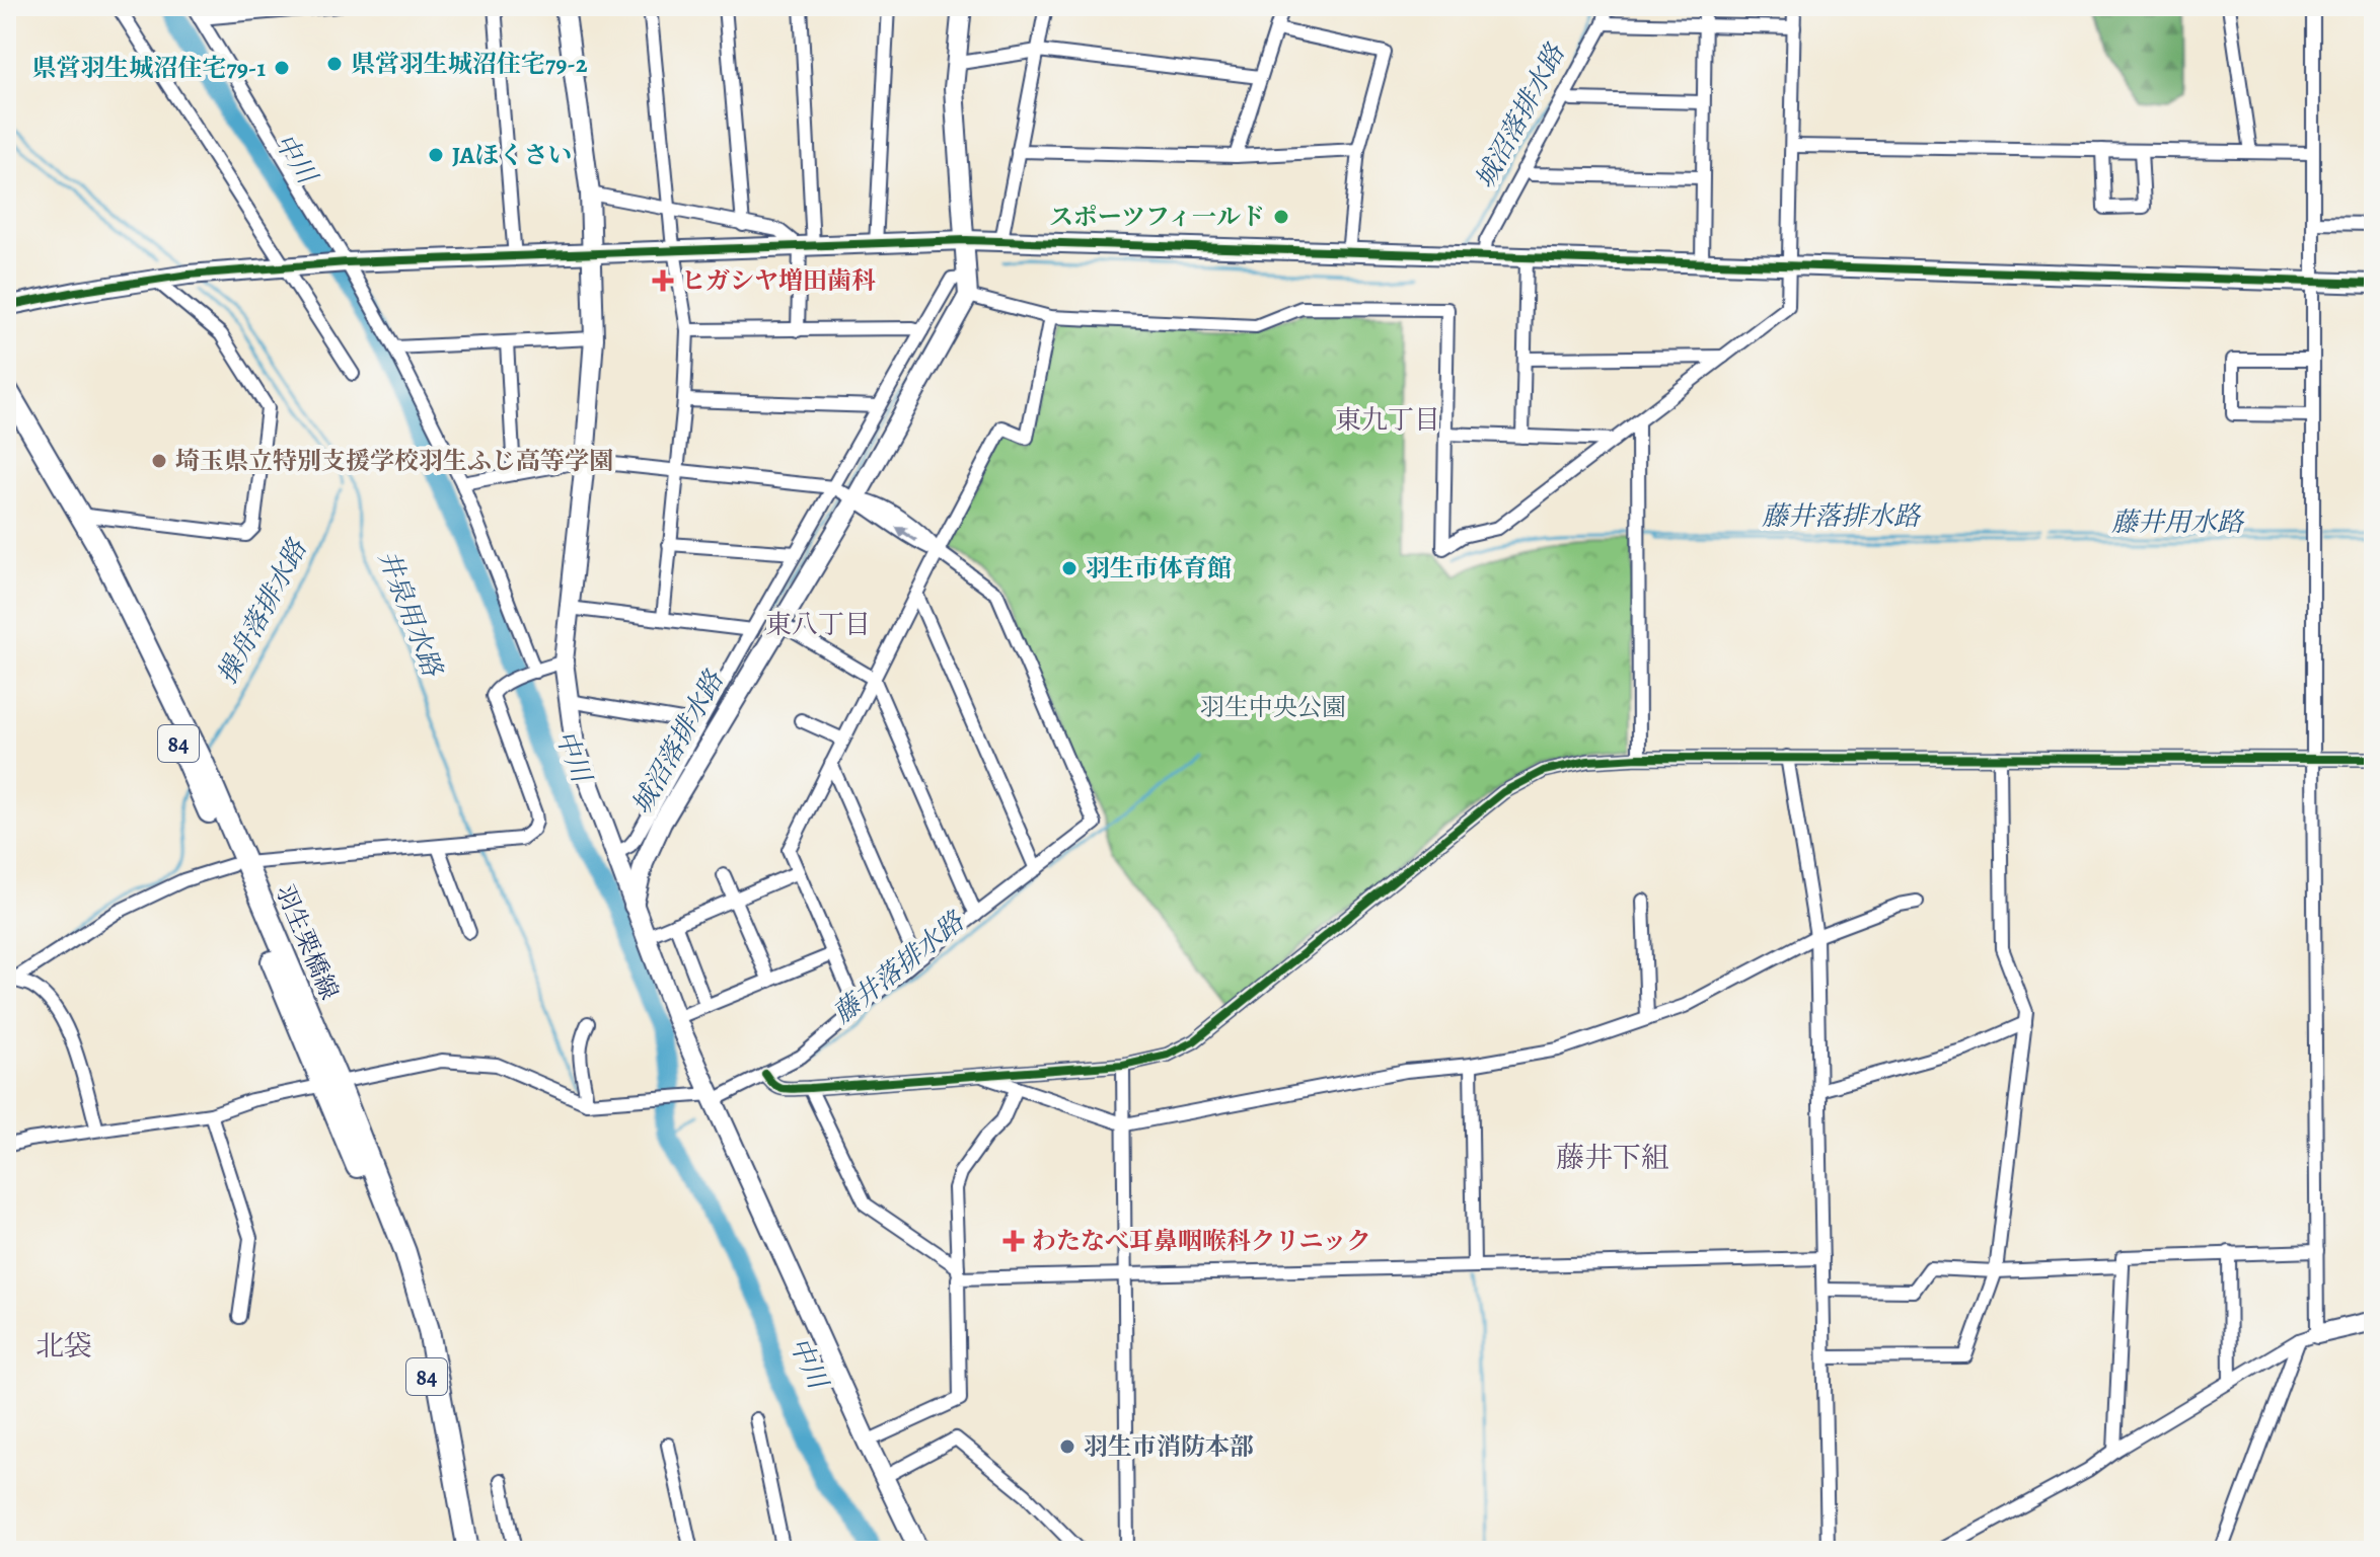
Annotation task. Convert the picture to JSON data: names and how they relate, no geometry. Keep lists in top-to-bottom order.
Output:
{
  "streets": {
    "main road": ["84", "羽生栗橋線"]
  },
  "districts": [
    "東九丁目",
    "東八丁目",
    "藤井下組",
    "北袋"
  ],
  "water": [
    "城沼落排水路",
    "中川",
    "藤井落排水路",
    "藤井用水路",
    "操舟落排水路",
    "井泉用水路"
  ],
  "parks": ["羽生中央公園"],
  "places": {
    "other": [
      "県営羽生城沼住宅79-2",
      "県営羽生城沼住宅79-1",
      "JAほくさい",
      "スポーツフィ一ルド",
      "埼玉県立特別支援学校羽生ふじ高等学園",
      "羽生市体育館",
      "羽生市消防本部"
    ],
    "health": ["ヒガシヤ増田歯科", "わたなべ耳鼻咽喉科クリニック"]
  }
}
